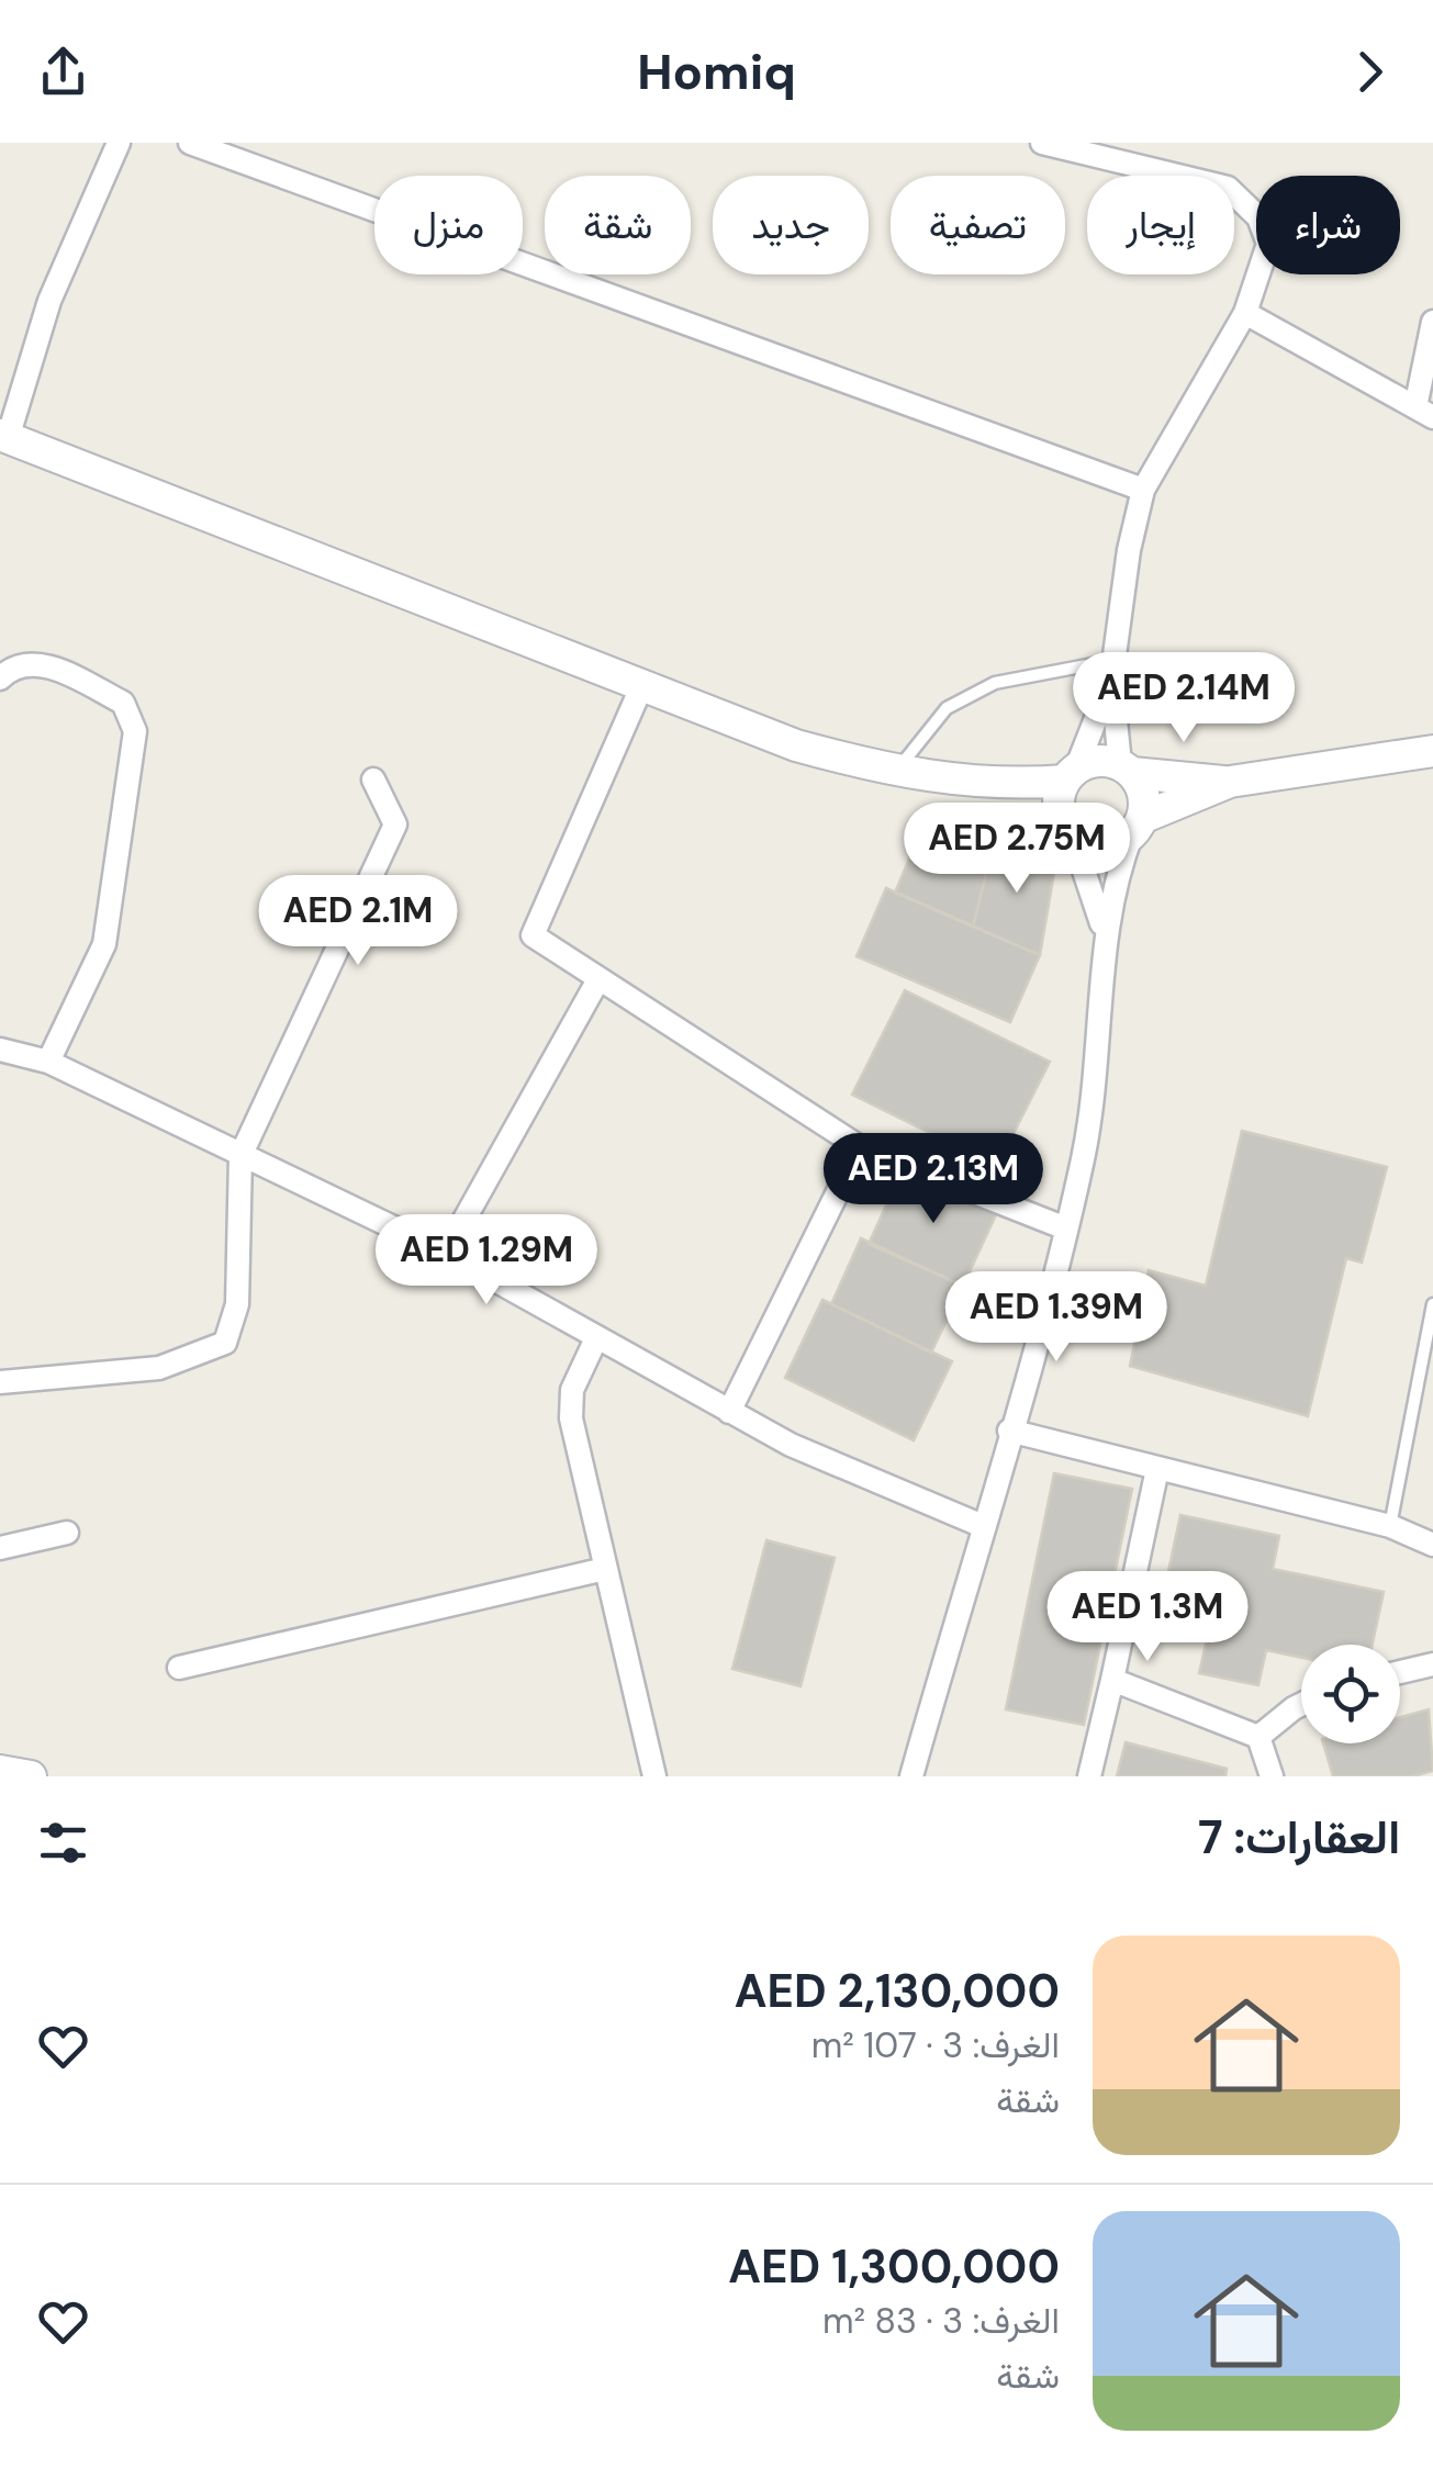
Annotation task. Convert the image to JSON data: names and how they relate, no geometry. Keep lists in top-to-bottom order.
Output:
{
  "page": {
    "header": "Homiq",
    "chip": [
      "شراء",
      "إيجار",
      "تصفية",
      "جديد",
      "شقة",
      "منزل"
    ],
    "price": [
      "AED 2.14M",
      "AED 2.75M",
      "AED 2.1M",
      "AED 2.13M",
      "AED 1.29M",
      "AED 1.39M",
      "AED 1.3M"
    ],
    "heading": "العقارات: 7",
    "list": [
      {
        "name": "AED 2,130,000",
        "note": "الغرف: 3 · 107 m² · شقة"
      },
      {
        "name": "AED 1,300,000",
        "note": "الغرف: 3 · 83 m² · شقة"
      }
    ]
  }
}
